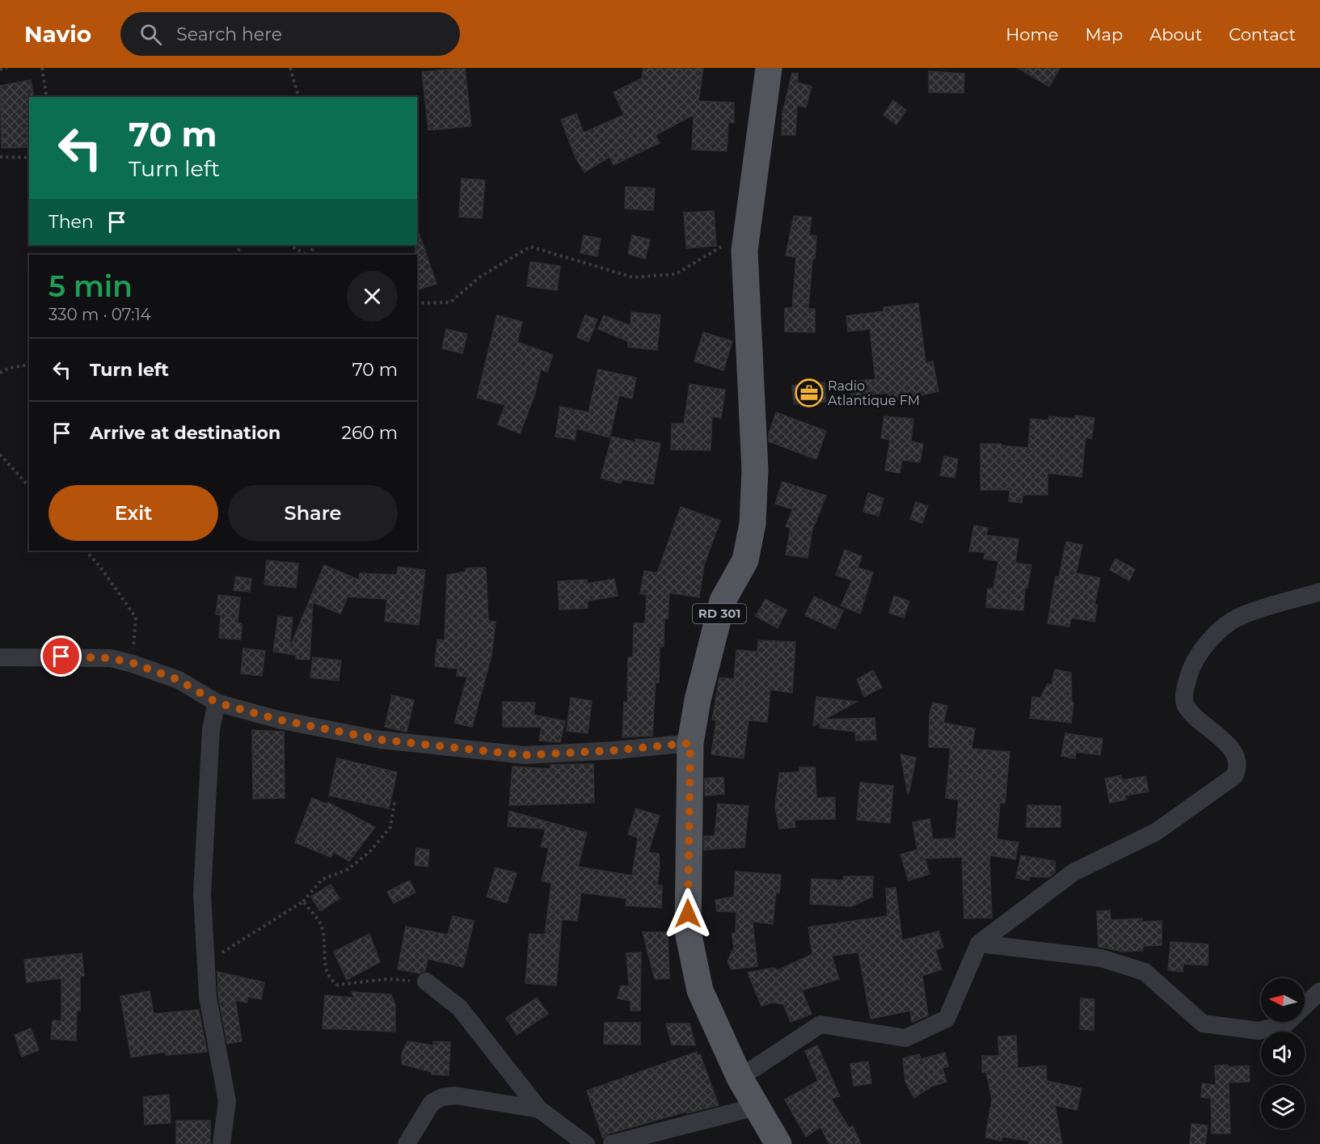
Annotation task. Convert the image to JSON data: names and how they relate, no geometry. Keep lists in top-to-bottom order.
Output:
{
  "streets": {
    "main road": ["RD 301"]
  },
  "places": {
    "office": ["Radio Atlantique FM"]
  },
  "north": "left",
  "page": {
    "header": "Navio",
    "search": "Search here",
    "nav": [
      "Home",
      "Map",
      "About",
      "Contact"
    ],
    "turn": ["70 m", "Turn left"],
    "then": "Then",
    "heading": ["5 min", "330 m · 07:14"],
    "list": [
      {
        "name": "Turn left",
        "value": "70 m"
      },
      {
        "name": "Arrive at destination",
        "value": "260 m"
      }
    ],
    "buttons": ["Exit", "Share"]
  }
}
